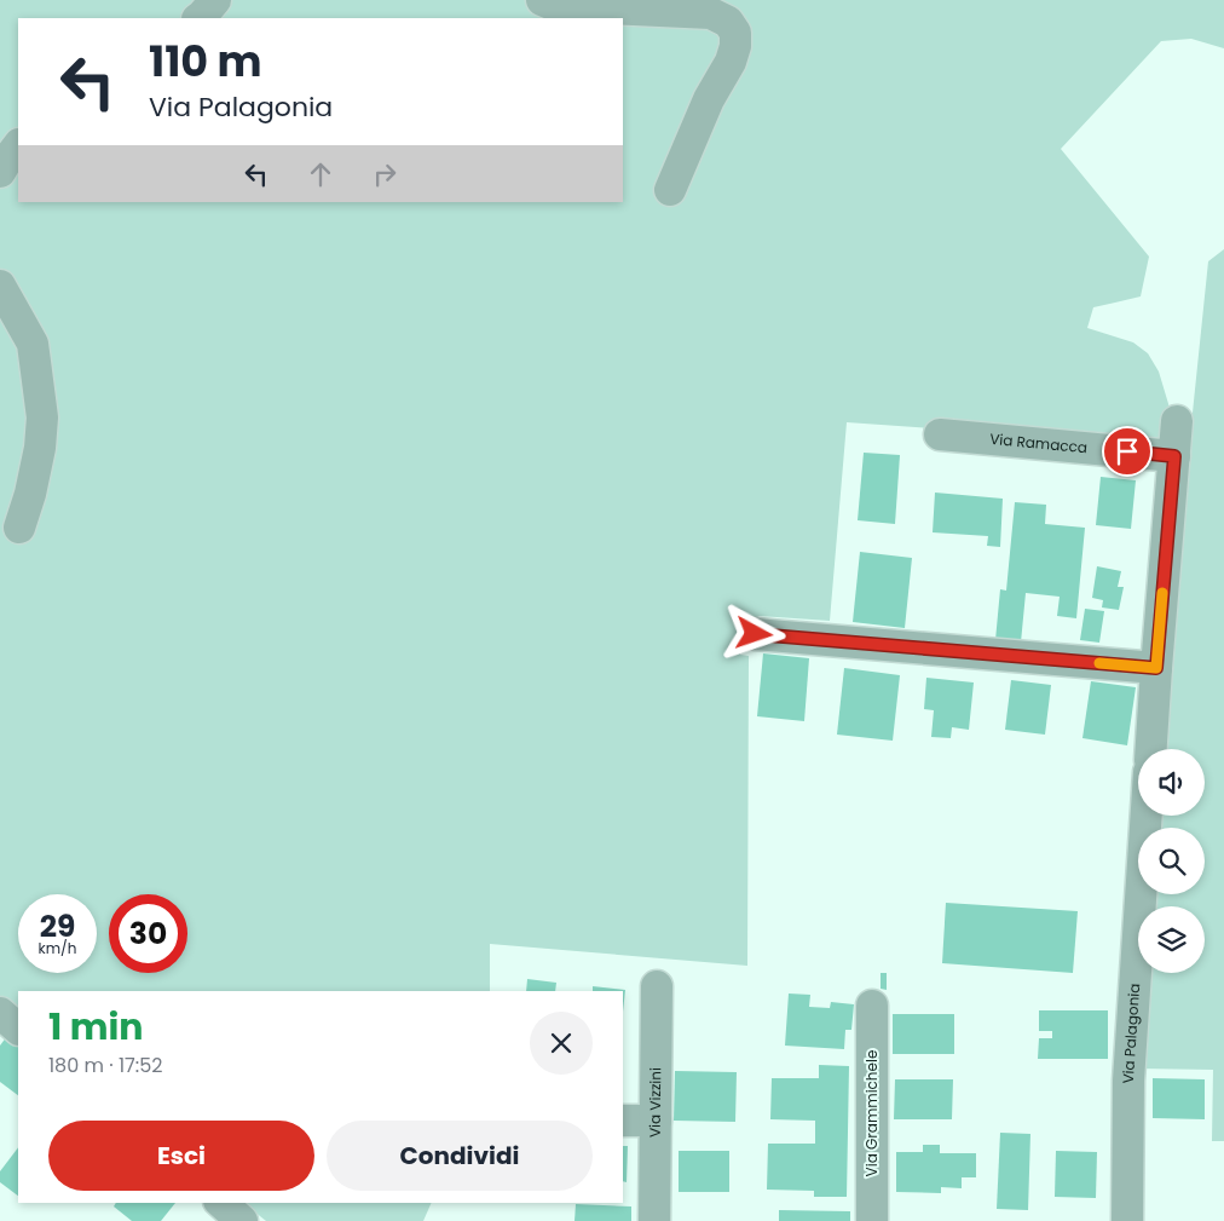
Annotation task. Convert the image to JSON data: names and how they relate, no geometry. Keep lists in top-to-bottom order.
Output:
{
  "streets": {
    "street": [
      "Via Ramacca",
      "Via Palagonia",
      "Via Vizzini",
      "Via Grammichele"
    ]
  },
  "page": {
    "turn": ["110 m", "Via Palagonia"],
    "speed": "29 km/h",
    "limit": "30",
    "heading": ["1 min", "180 m · 17:52"],
    "buttons": ["Esci", "Condividi"]
  }
}
